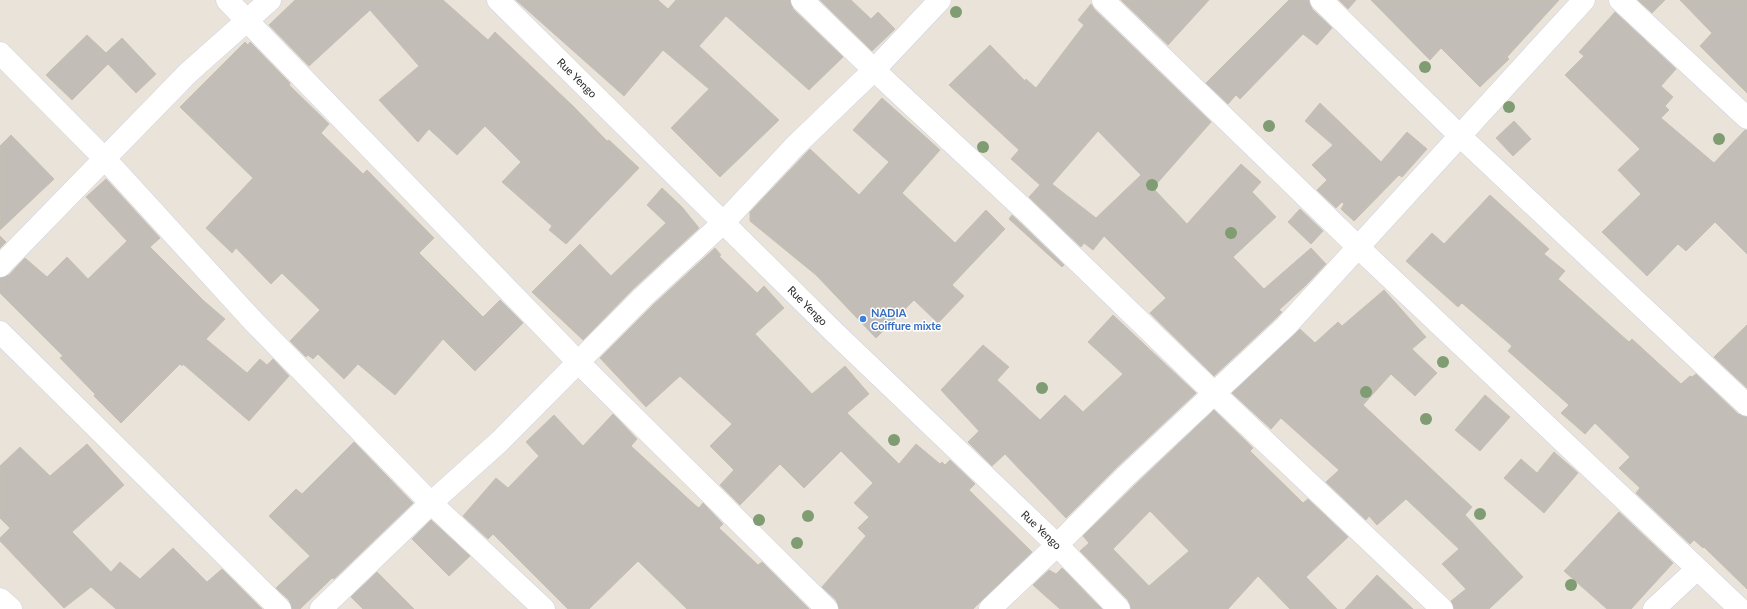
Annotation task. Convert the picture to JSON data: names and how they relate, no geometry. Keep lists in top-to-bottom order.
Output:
{
  "streets": {
    "street": ["Rue Yengo"]
  },
  "places": ["NADIA Coiffure mixte"]
}
